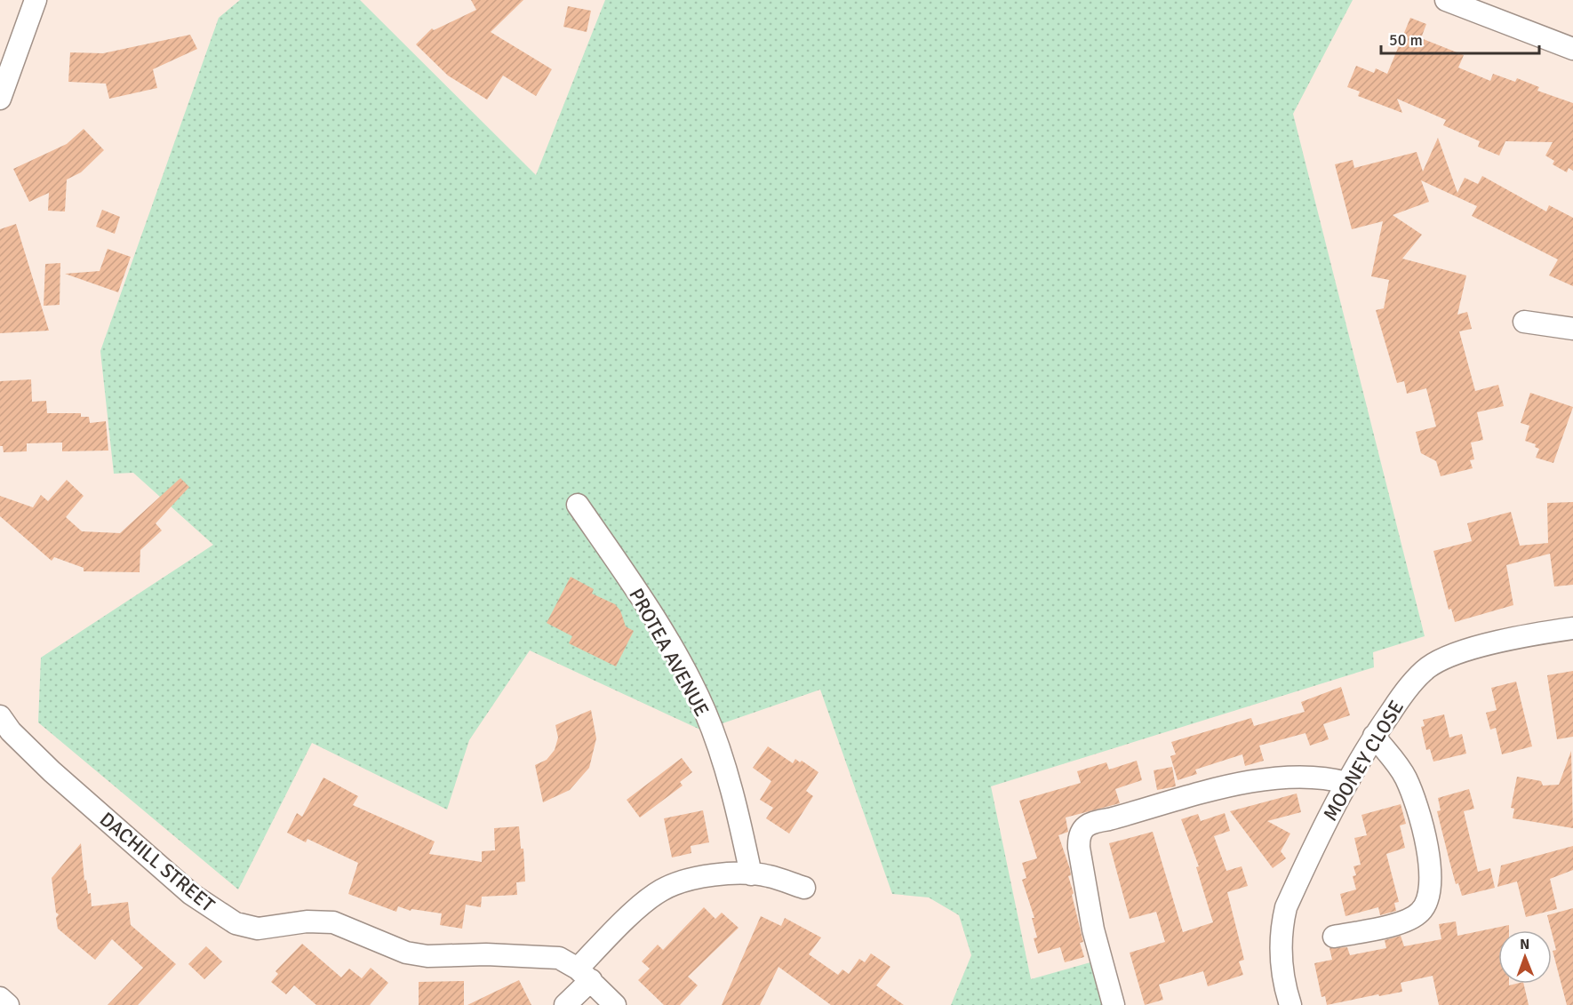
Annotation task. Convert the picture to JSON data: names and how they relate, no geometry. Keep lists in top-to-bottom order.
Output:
{
  "streets": {
    "street": ["PROTEA AVENUE", "MOONEY CLOSE", "DACHILL STREET"]
  },
  "scale_bar": "50 m",
  "north": "top"
}
